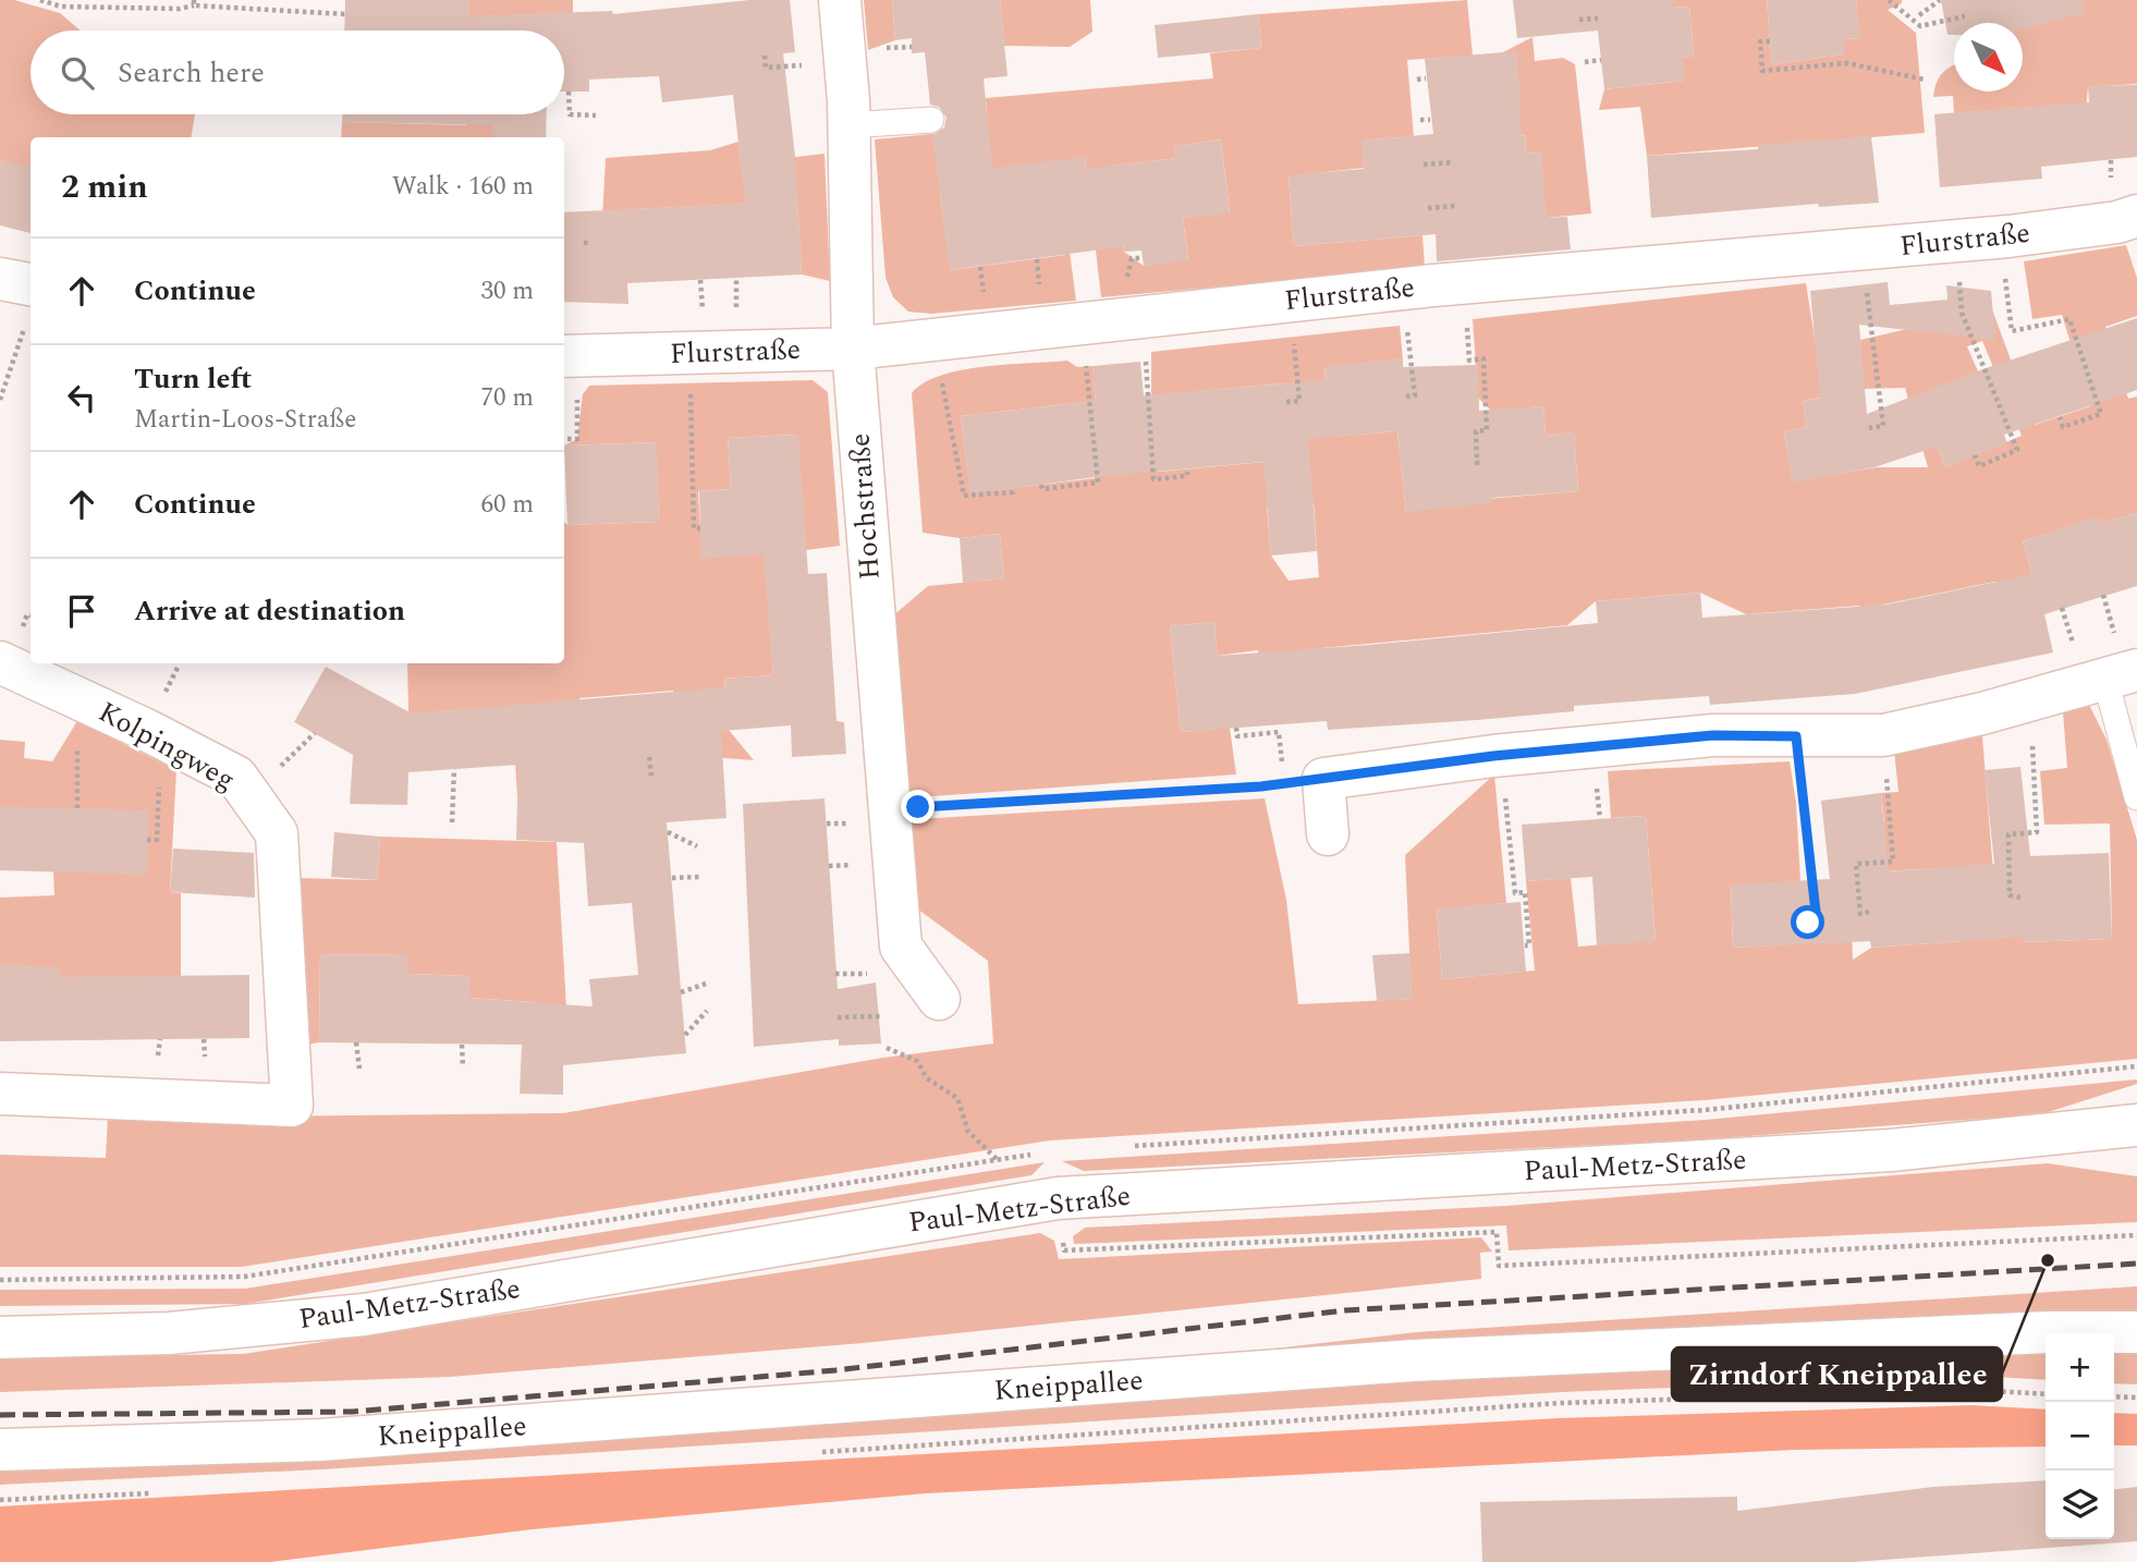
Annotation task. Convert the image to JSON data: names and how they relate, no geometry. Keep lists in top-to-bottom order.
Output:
{
  "streets": {
    "street": [
      "Flurstraße",
      "Hochstraße",
      "Kolpingweg",
      "Paul-Metz-Straße",
      "Kneippallee"
    ]
  },
  "crossings": [
    ["Flurstraße", "Hochstraße"]
  ],
  "places": ["Zirndorf Kneippallee"],
  "north": "bottom right",
  "page": {
    "search": "Search here",
    "heading": ["2 min", "Walk · 160 m"],
    "list": [
      ["Continue", "30 m"],
      ["Turn left", "Martin-Loos-Straße", "70 m"],
      ["Continue", "60 m"],
      "Arrive at destination"
    ],
    "map_buttons": ["+", "−"]
  }
}
